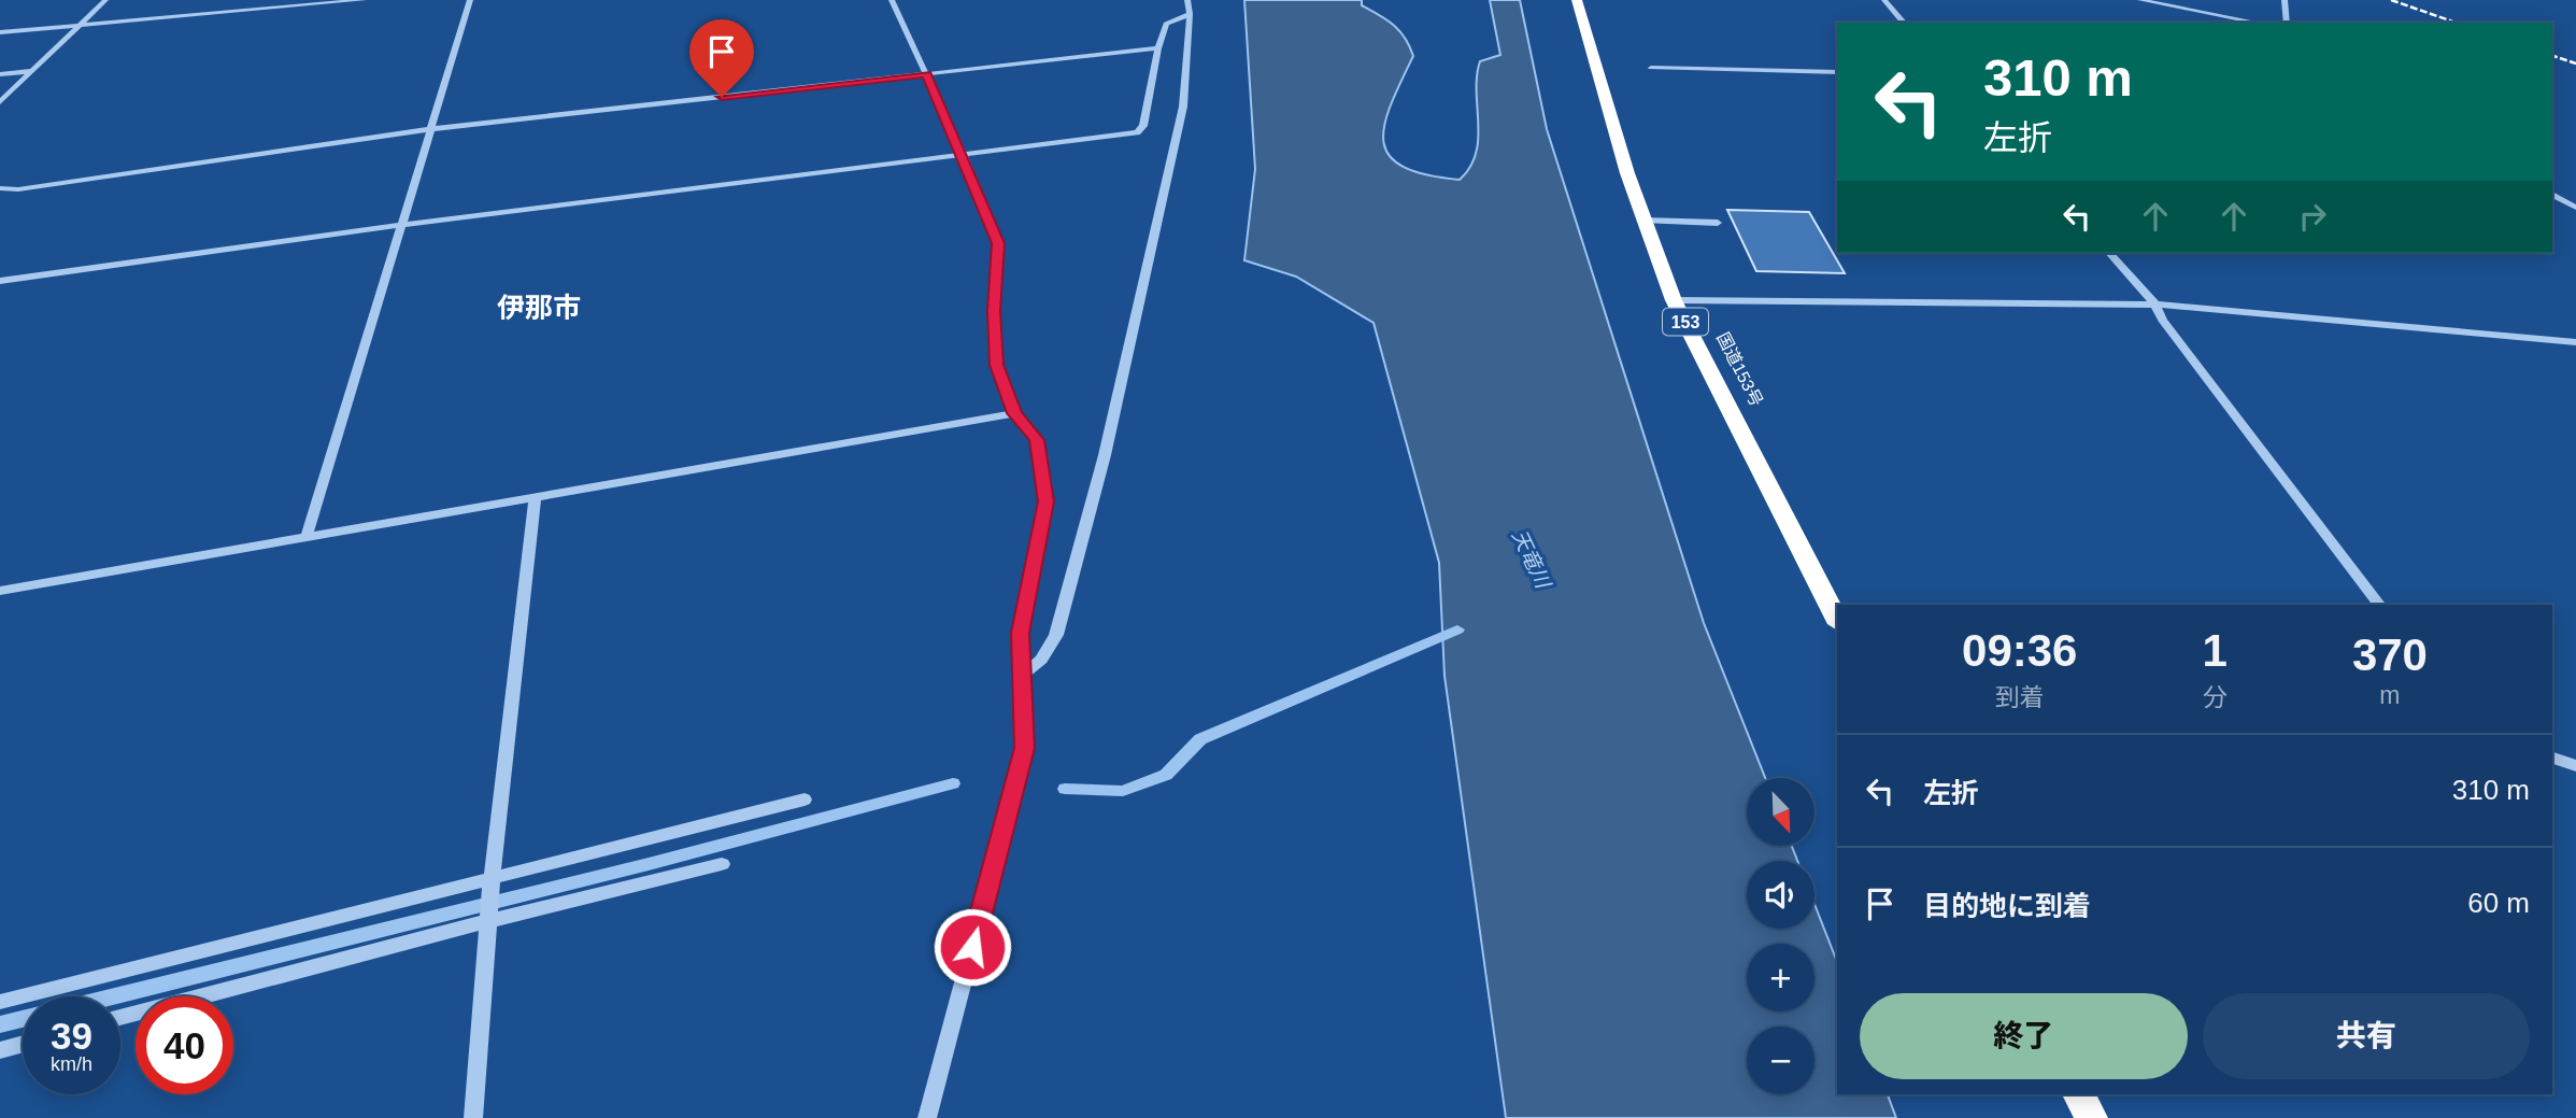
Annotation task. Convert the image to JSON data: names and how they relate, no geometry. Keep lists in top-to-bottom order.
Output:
{
  "streets": {
    "highway": ["153", "国道153号"]
  },
  "districts": ["伊那市"],
  "water": ["天竜川"],
  "north": "bottom right",
  "page": {
    "turn": ["310 m", "左折"],
    "eta": [
      "09:36",
      "到着",
      "1",
      "分",
      "370",
      "m"
    ],
    "list": [
      {
        "name": "左折",
        "value": "310 m"
      },
      {
        "name": "目的地に到着",
        "value": "60 m"
      }
    ],
    "map_buttons": ["+", "−"],
    "buttons": ["終了", "共有"],
    "speed": "39 km/h",
    "limit": "40"
  }
}
